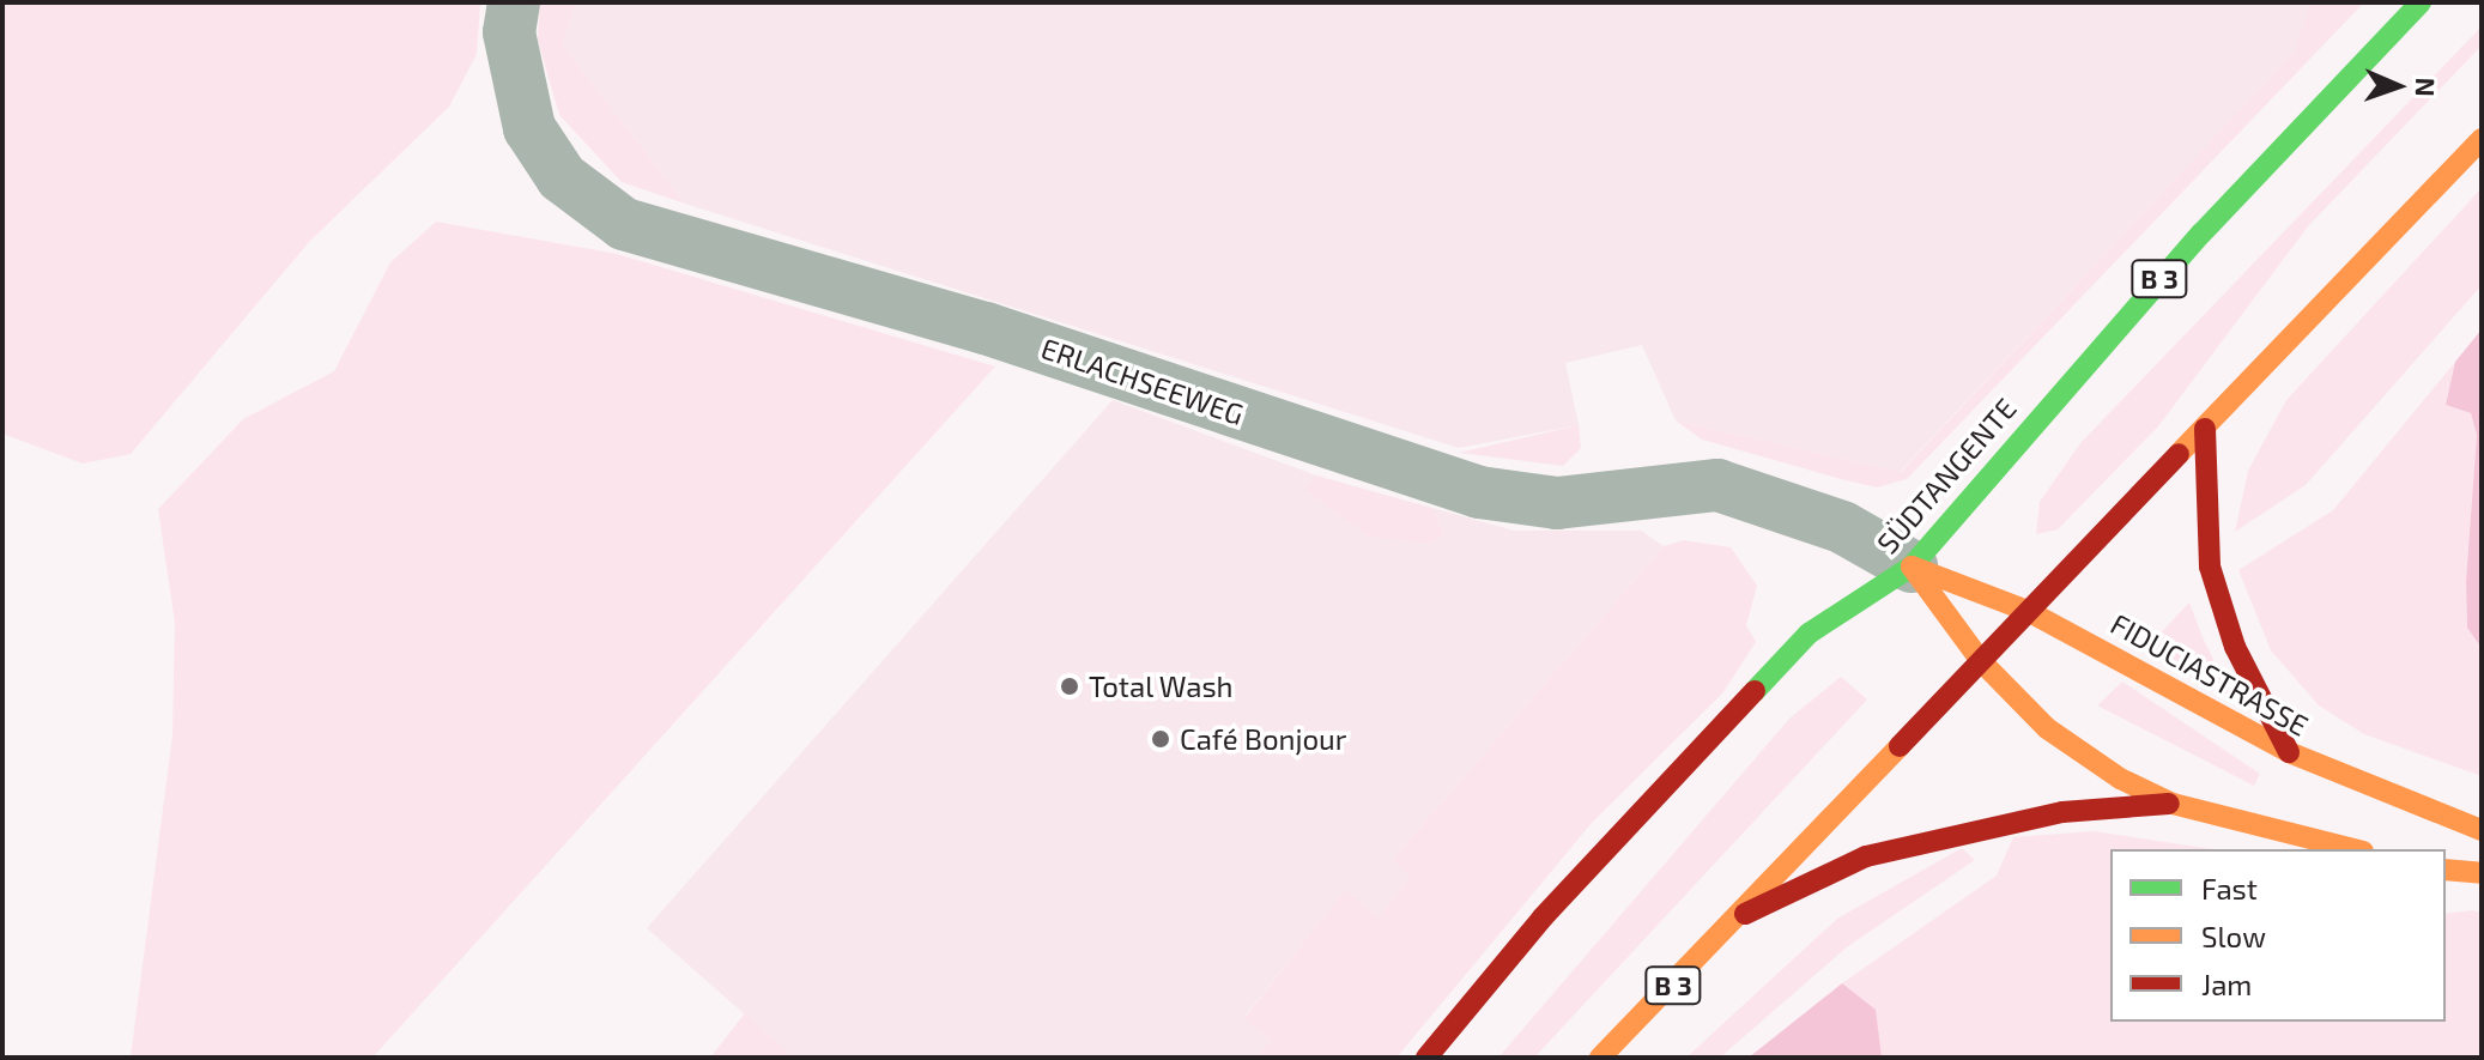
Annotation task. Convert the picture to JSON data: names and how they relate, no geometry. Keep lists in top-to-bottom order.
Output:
{
  "streets": {
    "main road": ["B 3", "SÜDTANGENTE", "FIDUCIASTRASSE"],
    "street": ["ERLACHSEEWEG"]
  },
  "crossings": [
    ["B 3", "FIDUCIASTRASSE"],
    ["ERLACHSEEWEG", "SÜDTANGENTE"],
    ["ERLACHSEEWEG", "FIDUCIASTRASSE"],
    ["SÜDTANGENTE", "FIDUCIASTRASSE"]
  ],
  "places": ["Total Wash", "Café Bonjour"],
  "legend": ["Fast", "Slow", "Jam"],
  "north": "right"
}
